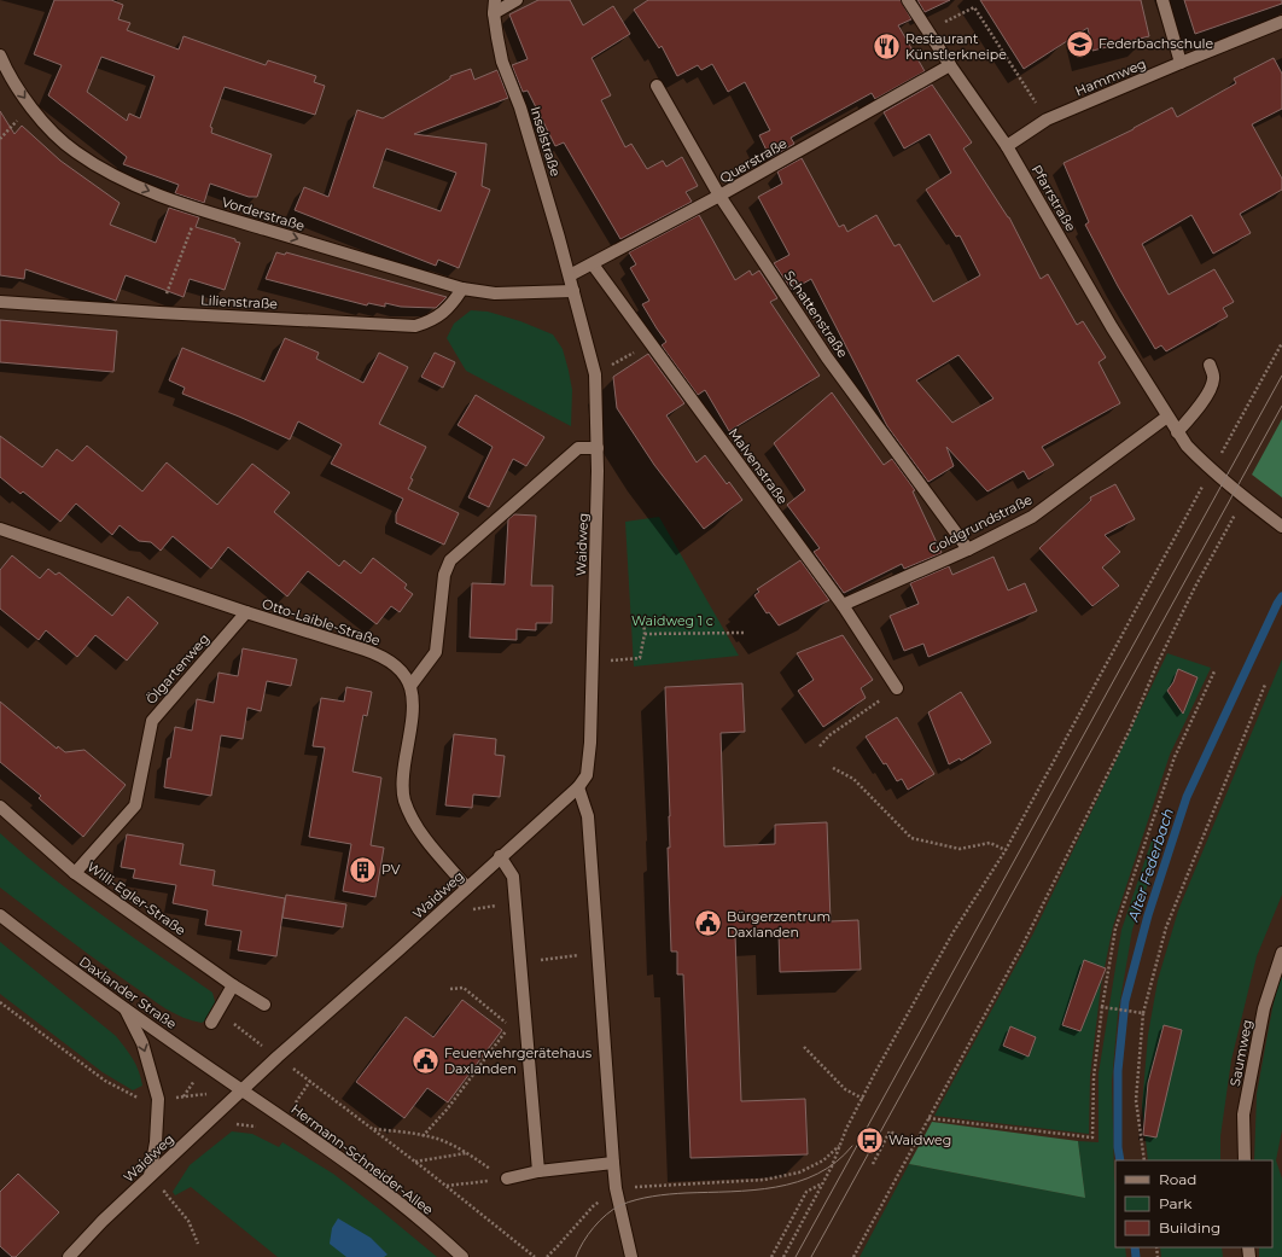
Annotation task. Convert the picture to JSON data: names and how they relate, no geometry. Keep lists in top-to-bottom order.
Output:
{
  "streets": {
    "street": [
      "Hammweg",
      "Inselstraße",
      "Querstraße",
      "Pfarrstraße",
      "Vorderstraße",
      "Lilienstraße",
      "Schattenstraße",
      "Malvenstraße",
      "Goldgrundstraße",
      "Waidweg",
      "Otto-Laible-Straße",
      "Ölgartenweg",
      "Willi-Egler-Straße",
      "Daxlander Straße",
      "Saumweg",
      "Hermann-Schneider-Allee"
    ]
  },
  "crossings": [
    ["Hammweg", "Pfarrstraße"],
    ["Inselstraße", "Querstraße"],
    ["Inselstraße", "Vorderstraße"],
    ["Inselstraße", "Waidweg"],
    ["Querstraße", "Pfarrstraße"],
    ["Querstraße", "Schattenstraße"],
    ["Querstraße", "Malvenstraße"],
    ["Pfarrstraße", "Goldgrundstraße"],
    ["Vorderstraße", "Lilienstraße"],
    ["Vorderstraße", "Waidweg"],
    ["Schattenstraße", "Goldgrundstraße"],
    ["Malvenstraße", "Goldgrundstraße"],
    ["Waidweg", "Otto-Laible-Straße"],
    ["Waidweg", "Daxlander Straße"],
    ["Waidweg", "Hermann-Schneider-Allee"],
    ["Otto-Laible-Straße", "Ölgartenweg"],
    ["Ölgartenweg", "Willi-Egler-Straße"],
    ["Daxlander Straße", "Hermann-Schneider-Allee"]
  ],
  "one_way": ["Vorderstraße"],
  "water": ["Alter Federbach"],
  "parks": ["Waidweg 1 c"],
  "places": {
    "school or university": ["Federbachschule"],
    "restaurant": ["Restaurant Künstlerkneipe"],
    "building": ["PV"],
    "public building": ["Bürgerzentrum Daxlanden", "Feuerwehrgerätehaus Daxlanden"],
    "bus stop": ["Waidweg"]
  },
  "legend": ["Road", "Park", "Building"]
}
